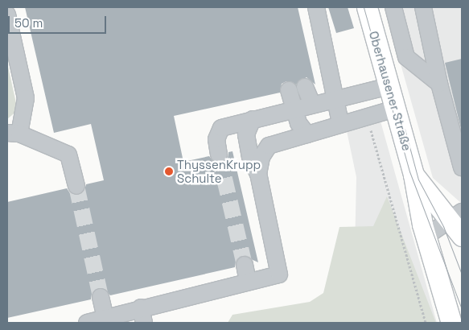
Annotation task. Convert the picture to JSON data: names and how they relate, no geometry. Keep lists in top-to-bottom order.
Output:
{
  "streets": {
    "main road": ["Oberhausener Straße"]
  },
  "places": ["ThyssenKrupp Schulte"],
  "scale_bar": "50 m"
}
